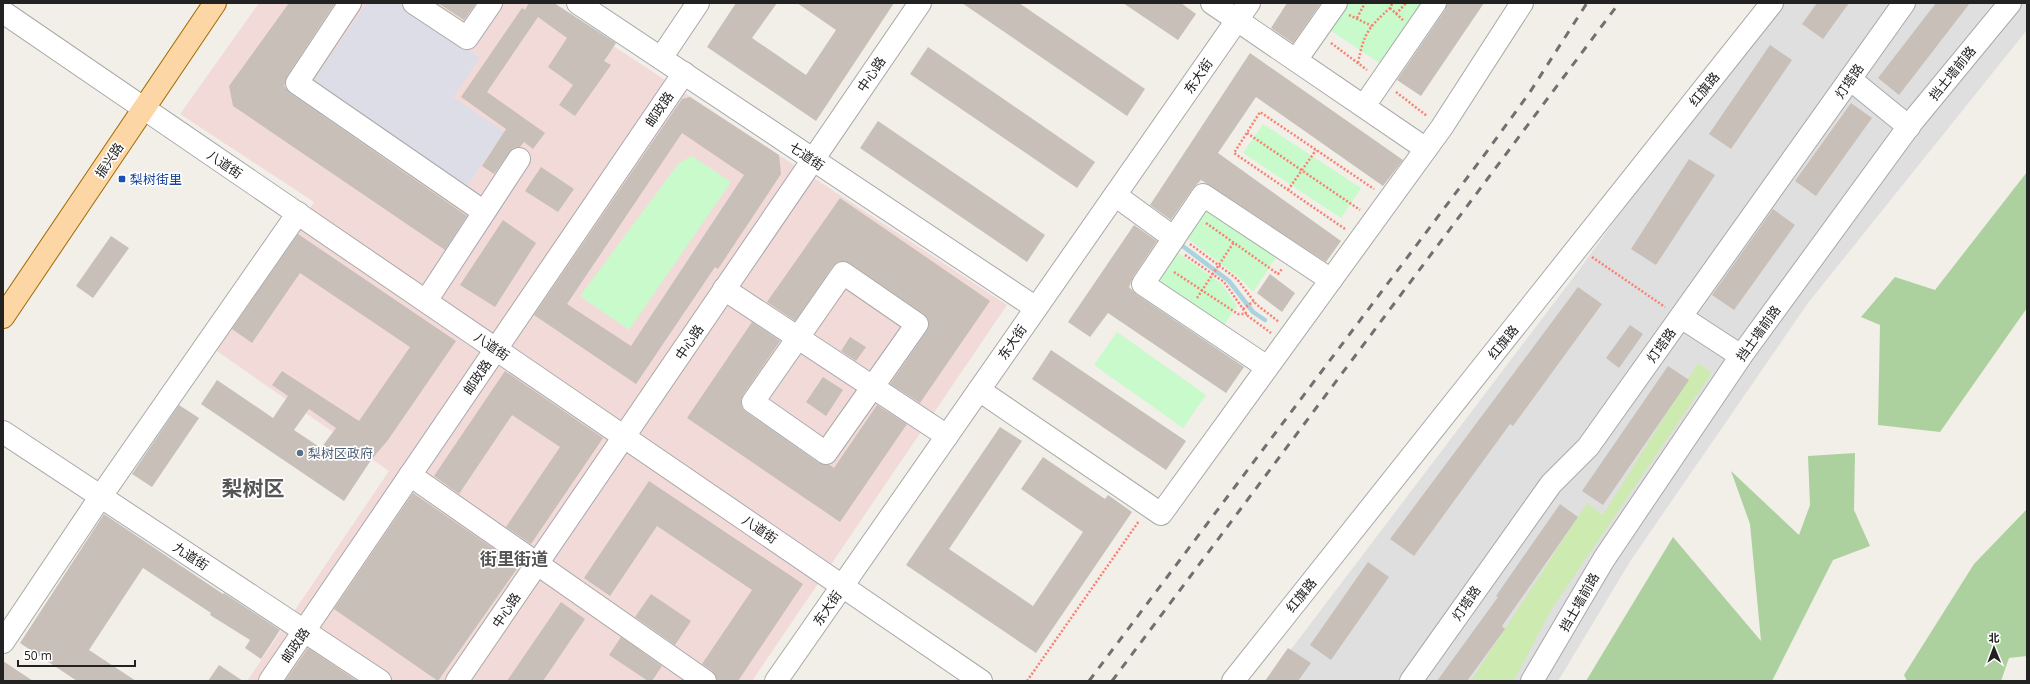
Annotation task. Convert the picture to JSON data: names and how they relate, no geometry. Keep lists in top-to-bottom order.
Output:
{
  "streets": {
    "main road": ["振兴路"],
    "street": [
      "挡土墙前路",
      "中心路",
      "东大街",
      "灯塔路",
      "红旗路",
      "邮政路",
      "七道街",
      "八道街",
      "九道街"
    ]
  },
  "crossings": [
    ["中心路", "七道街"],
    ["中心路", "八道街"],
    ["东大街", "七道街"],
    ["东大街", "八道街"],
    ["邮政路", "七道街"],
    ["邮政路", "八道街"],
    ["邮政路", "九道街"],
    ["振兴路", "八道街"]
  ],
  "districts": ["梨树区", "街里街道"],
  "places": {
    "transit": ["梨树街里"],
    "other": ["梨树区政府"]
  },
  "scale_bar": "50 m",
  "north": "top"
}
